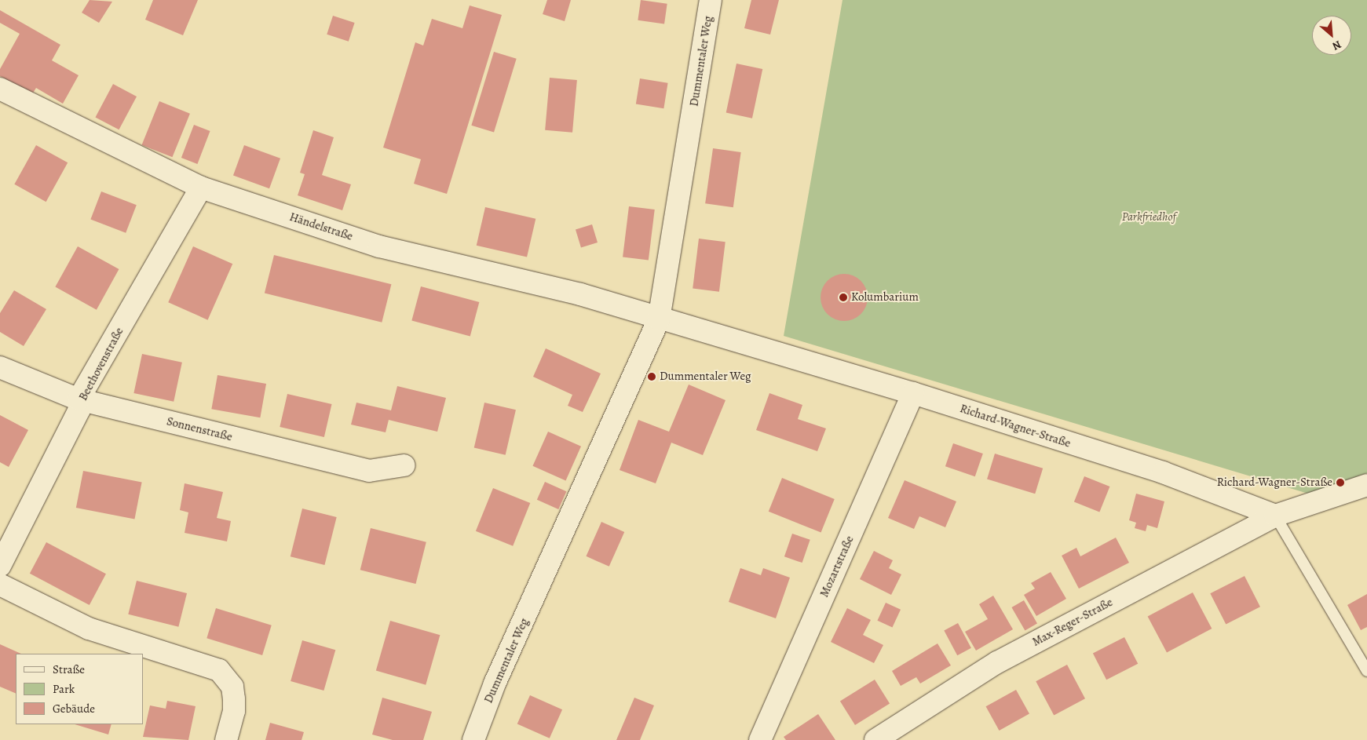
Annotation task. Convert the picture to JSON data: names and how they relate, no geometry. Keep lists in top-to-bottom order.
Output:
{
  "streets": {
    "street": [
      "Dummentaler Weg",
      "Händelstraße",
      "Beethovenstraße",
      "Richard-Wagner-Straße",
      "Sonnenstraße",
      "Mozartstraße",
      "Max-Reger-Straße"
    ]
  },
  "crossings": [
    ["Dummentaler Weg", "Händelstraße"],
    ["Dummentaler Weg", "Richard-Wagner-Straße"],
    ["Händelstraße", "Beethovenstraße"],
    ["Händelstraße", "Richard-Wagner-Straße"],
    ["Beethovenstraße", "Sonnenstraße"],
    ["Richard-Wagner-Straße", "Mozartstraße"],
    ["Richard-Wagner-Straße", "Max-Reger-Straße"]
  ],
  "parks": ["Parkfriedhof"],
  "places": ["Kolumbarium", "Dummentaler Weg", "Richard-Wagner-Straße"],
  "legend": ["Straße", "Park", "Gebäude"],
  "north": "bottom right"
}
